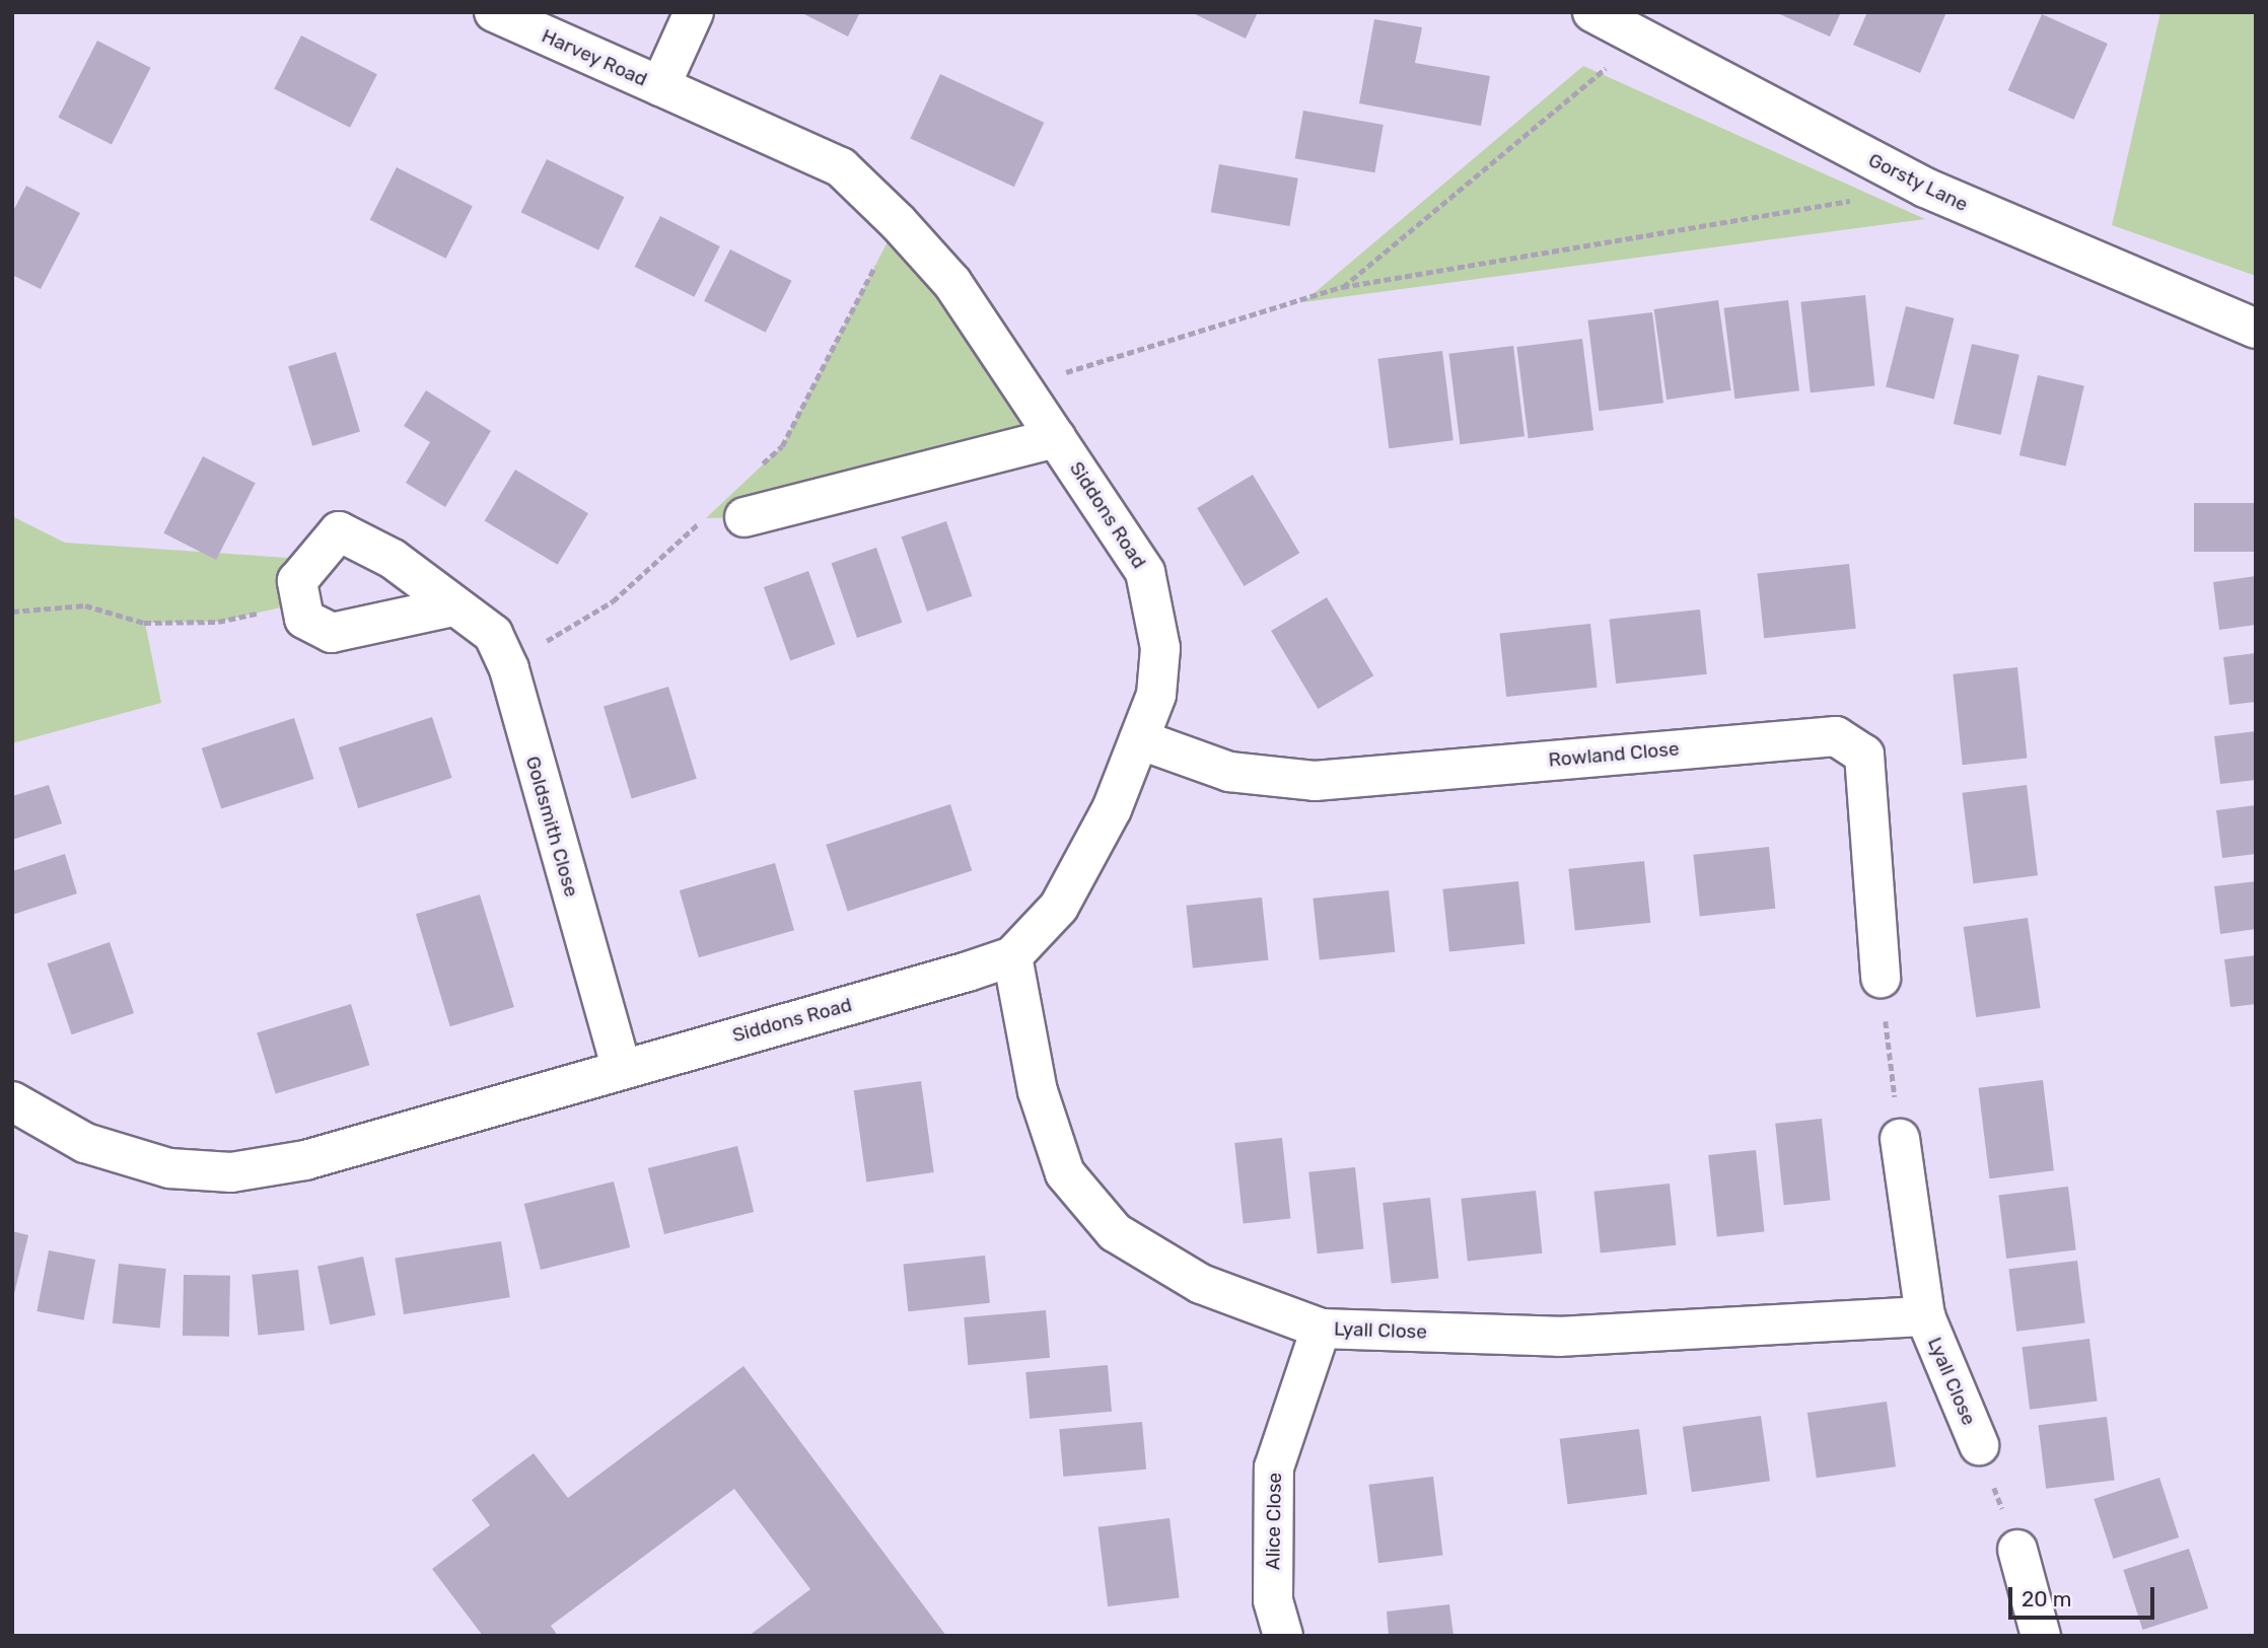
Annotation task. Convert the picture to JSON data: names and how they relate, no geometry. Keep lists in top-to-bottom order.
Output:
{
  "streets": {
    "street": [
      "Harvey Road",
      "Gorsty Lane",
      "Siddons Road",
      "Rowland Close",
      "Goldsmith Close",
      "Lyall Close",
      "Alice Close"
    ]
  },
  "crossings": [
    ["Harvey Road", "Siddons Road"],
    ["Siddons Road", "Rowland Close"],
    ["Siddons Road", "Goldsmith Close"],
    ["Siddons Road", "Lyall Close"],
    ["Lyall Close", "Alice Close"]
  ],
  "scale_bar": "20 m"
}
